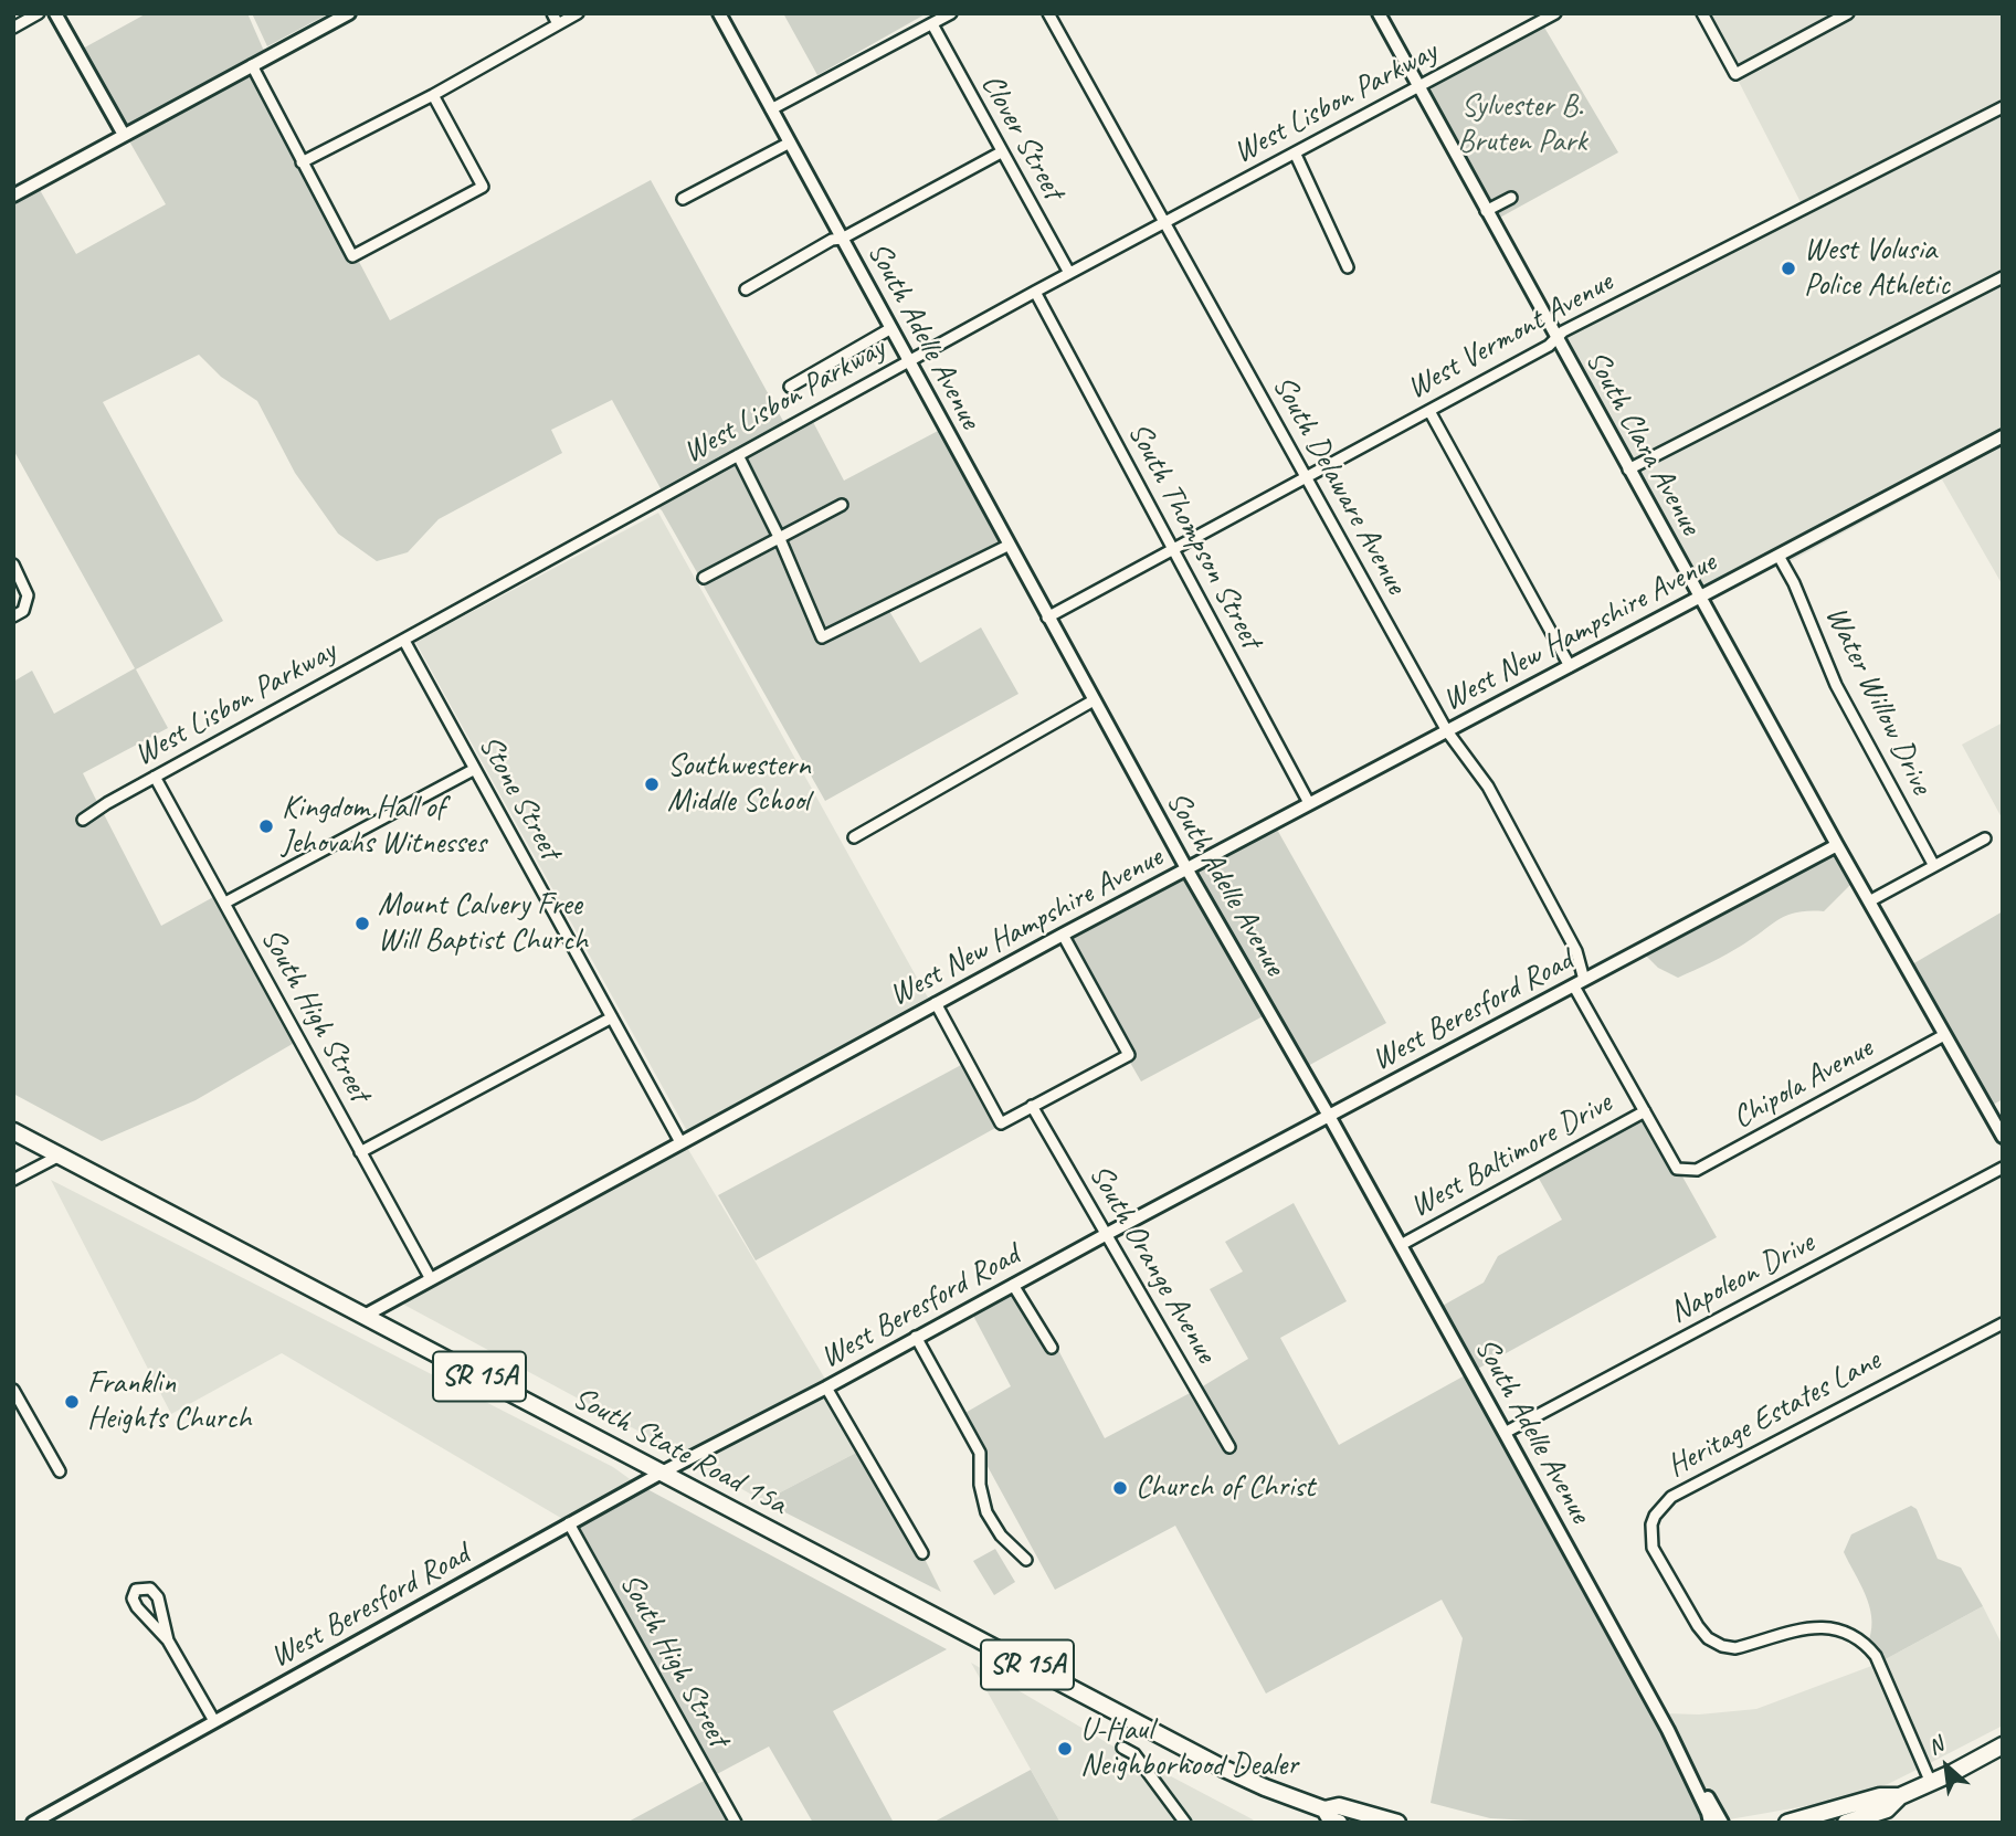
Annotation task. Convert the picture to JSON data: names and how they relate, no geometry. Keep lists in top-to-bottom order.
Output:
{
  "streets": {
    "highway": ["SR 15A", "South State Road 15a"],
    "street": [
      "West Lisbon Parkway",
      "Clover Street",
      "South Adelle Avenue",
      "West Vermont Avenue",
      "South Clara Avenue",
      "South Delaware Avenue",
      "South Thompson Street",
      "West New Hampshire Avenue",
      "Water Willow Drive",
      "Stone Street",
      "West Beresford Road",
      "South High Street",
      "Chipola Avenue",
      "West Baltimore Drive",
      "South Orange Avenue",
      "Napoleon Drive",
      "Heritage Estates Lane"
    ]
  },
  "crossings": [
    ["West Lisbon Parkway", "Clover Street"],
    ["West Lisbon Parkway", "South Adelle Avenue"],
    ["West Lisbon Parkway", "South Clara Avenue"],
    ["West Lisbon Parkway", "South Delaware Avenue"],
    ["West Lisbon Parkway", "South Thompson Street"],
    ["West Lisbon Parkway", "Stone Street"],
    ["West Lisbon Parkway", "South High Street"],
    ["South Adelle Avenue", "West Vermont Avenue"],
    ["South Adelle Avenue", "West New Hampshire Avenue"],
    ["South Adelle Avenue", "West Beresford Road"],
    ["South Adelle Avenue", "West Baltimore Drive"],
    ["South Adelle Avenue", "Napoleon Drive"],
    ["West Vermont Avenue", "South Clara Avenue"],
    ["West Vermont Avenue", "South Delaware Avenue"],
    ["West Vermont Avenue", "South Thompson Street"],
    ["South Clara Avenue", "West New Hampshire Avenue"],
    ["South Clara Avenue", "West Beresford Road"],
    ["South Clara Avenue", "Chipola Avenue"],
    ["South Delaware Avenue", "West New Hampshire Avenue"],
    ["South Delaware Avenue", "West Beresford Road"],
    ["South Delaware Avenue", "Chipola Avenue"],
    ["South Delaware Avenue", "West Baltimore Drive"],
    ["South Thompson Street", "West New Hampshire Avenue"],
    ["West New Hampshire Avenue", "Water Willow Drive"],
    ["West New Hampshire Avenue", "Stone Street"],
    ["West New Hampshire Avenue", "South High Street"],
    ["West New Hampshire Avenue", "South State Road 15a"],
    ["West Beresford Road", "South High Street"],
    ["West Beresford Road", "South Orange Avenue"],
    ["West Beresford Road", "South State Road 15a"]
  ],
  "parks": ["Sylvester B. Bruten Park"],
  "places": [
    "West Volusia Police Athletic",
    "Southwestern Middle School",
    "Kingdom Hall of Jehovahs Witnesses",
    "Mount Calvery Free Will Baptist Church",
    "Franklin Heights Church",
    "Church of Christ",
    "U-Haul Neighborhood Dealer"
  ],
  "north": "top left"
}
